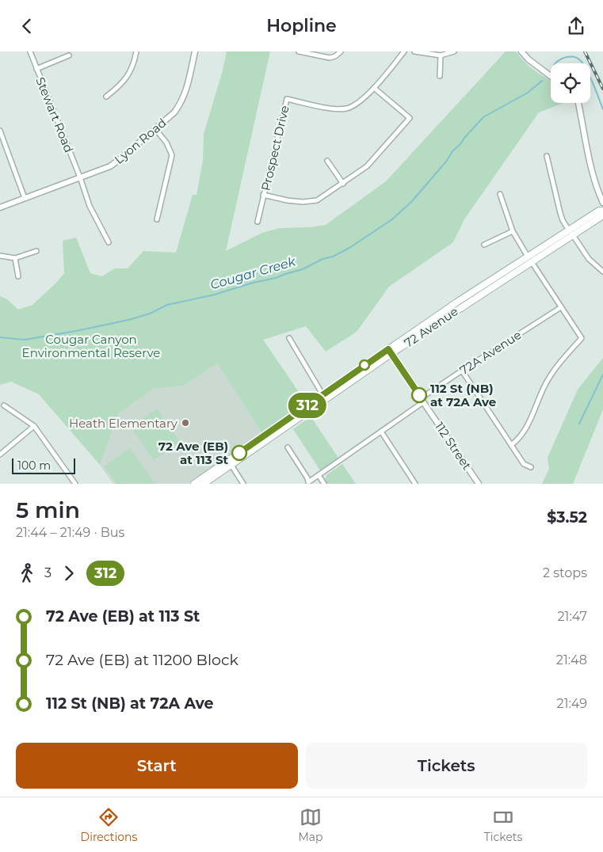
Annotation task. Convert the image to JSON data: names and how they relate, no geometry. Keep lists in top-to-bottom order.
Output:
{
  "streets": {
    "main road": ["72 Avenue"],
    "street": [
      "Stewart Road",
      "Lyon Road",
      "Prospect Drive",
      "72A Avenue",
      "112 Street"
    ]
  },
  "crossings": [
    ["Stewart Road", "Lyon Road"],
    ["72 Avenue", "112 Street"],
    ["72A Avenue", "112 Street"]
  ],
  "water": ["Cougar Creek"],
  "parks": ["Cougar Canyon Environmental Reserve"],
  "places": ["112 St (NB) at 72A Ave", "Heath Elementary", "72 Ave (EB) at 113 St"],
  "lines": ["bus line 312"],
  "scale_bar": "100 m",
  "page": {
    "header": "Hopline",
    "on_map": "312",
    "scale": "100 m",
    "heading": ["5 min", "21:44 – 21:49 · Bus", "$3.52"],
    "legs": ["3", "312", "2 stops"],
    "list": [
      {
        "name": "72 Ave (EB) at 113 St",
        "value": "21:47"
      },
      {
        "name": "72 Ave (EB) at 11200 Block",
        "value": "21:48"
      },
      {
        "name": "112 St (NB) at 72A Ave",
        "value": "21:49"
      }
    ],
    "buttons": ["Start", "Tickets"],
    "tabs": ["Directions", "Map", "Tickets"]
  }
}
